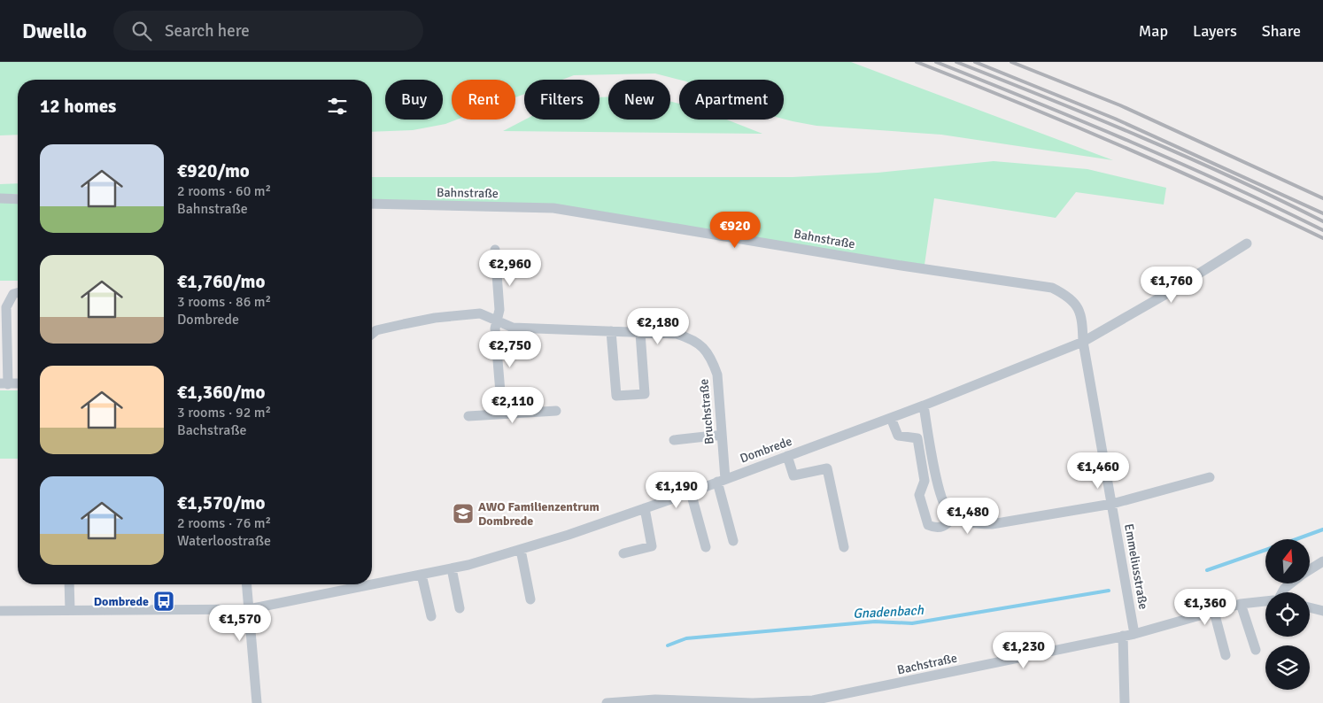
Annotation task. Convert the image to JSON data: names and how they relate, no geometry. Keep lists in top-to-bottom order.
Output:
{
  "streets": {
    "street": [
      "Bahnstraße",
      "Bruchstraße",
      "Dombrede",
      "Emmeliusstraße",
      "Bachstraße"
    ]
  },
  "crossings": [
    ["Bahnstraße", "Dombrede"],
    ["Bahnstraße", "Emmeliusstraße"],
    ["Bruchstraße", "Dombrede"],
    ["Dombrede", "Emmeliusstraße"],
    ["Emmeliusstraße", "Bachstraße"]
  ],
  "water": ["Gnadenbach"],
  "places": {
    "school or university": ["AWO Familienzentrum Dombrede"],
    "bus stop": ["Dombrede"]
  },
  "north": "top",
  "page": {
    "header": "Dwello",
    "search": "Search here",
    "nav": ["Map", "Layers", "Share"],
    "chip": [
      "Buy",
      "Rent",
      "Filters",
      "New",
      "Apartment"
    ],
    "heading": "12 homes",
    "list": [
      {
        "name": "€920/mo",
        "note": "2 rooms · 60 m² · Bahnstraße"
      },
      {
        "name": "€1,760/mo",
        "note": "3 rooms · 86 m² · Dombrede"
      },
      {
        "name": "€1,360/mo",
        "note": "3 rooms · 92 m² · Bachstraße"
      },
      {
        "name": "€1,570/mo",
        "note": "2 rooms · 76 m² · Waterloostraße"
      }
    ],
    "price": [
      "€920",
      "€2,960",
      "€1,760",
      "€2,180",
      "€2,750",
      "€2,110",
      "€1,460",
      "€1,190",
      "€1,480",
      "€1,360",
      "€1,570",
      "€1,230"
    ]
  }
}
